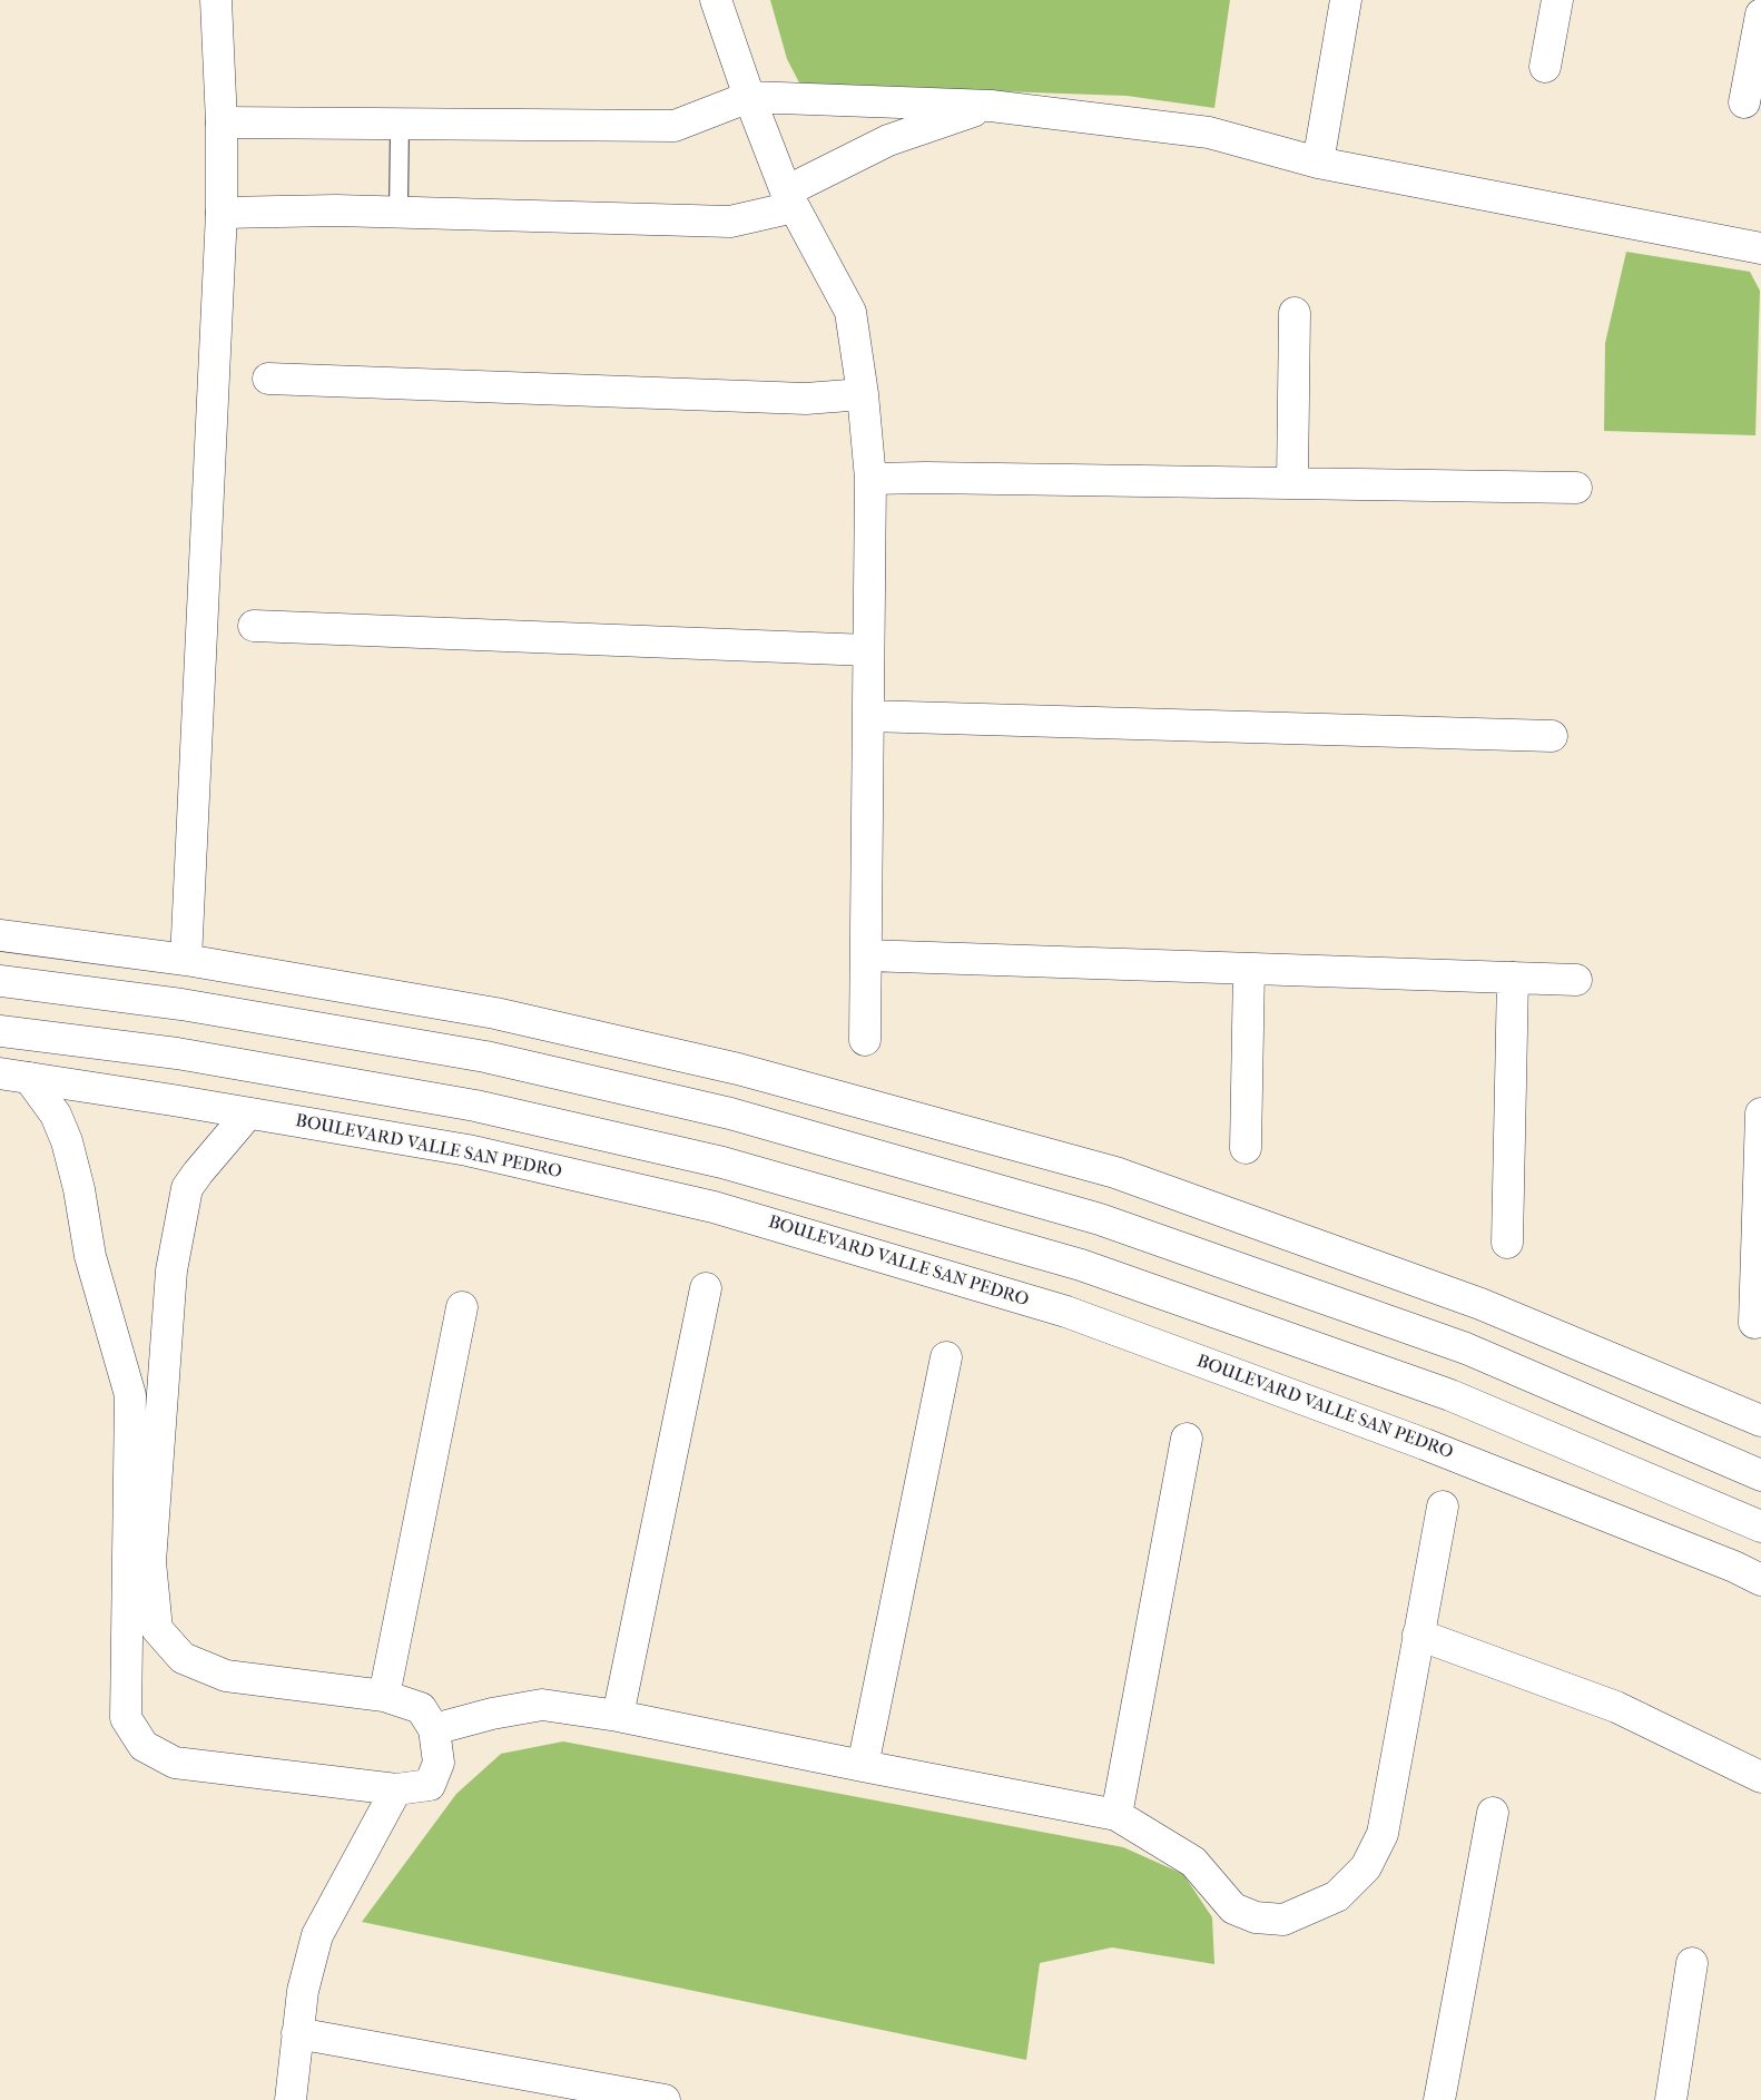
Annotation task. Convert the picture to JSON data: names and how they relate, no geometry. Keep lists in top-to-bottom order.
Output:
{
  "streets": {
    "street": ["BOULEVARD VALLE SAN PEDRO"]
  }
}
